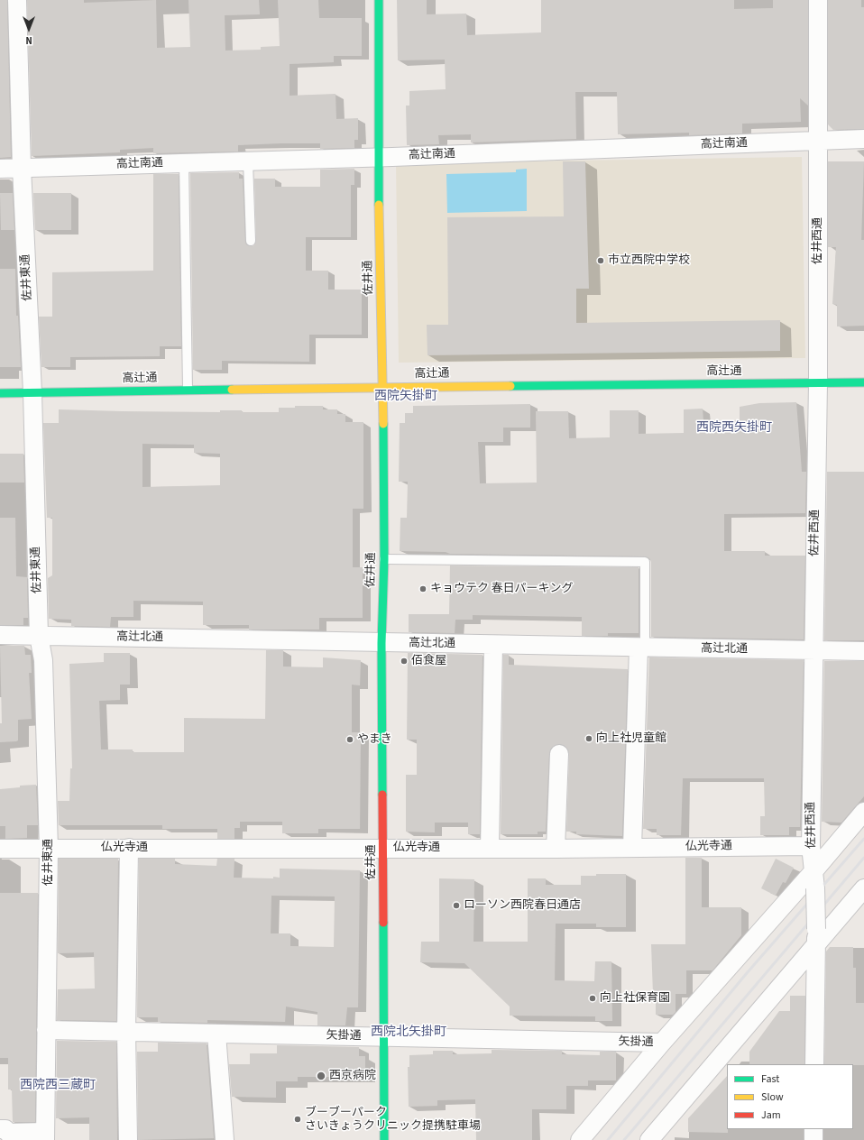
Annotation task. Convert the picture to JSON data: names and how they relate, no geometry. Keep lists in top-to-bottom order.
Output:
{
  "streets": {
    "street": [
      "高辻南通",
      "佐井西通",
      "佐井東通",
      "佐井通",
      "高辻通",
      "高辻北通",
      "仏光寺通",
      "矢掛通"
    ]
  },
  "crossings": [
    ["高辻南通", "佐井西通"],
    ["高辻南通", "佐井東通"],
    ["高辻南通", "佐井通"],
    ["佐井西通", "高辻通"],
    ["佐井西通", "高辻北通"],
    ["佐井西通", "仏光寺通"],
    ["佐井東通", "高辻通"],
    ["佐井東通", "高辻北通"],
    ["佐井東通", "仏光寺通"],
    ["佐井東通", "矢掛通"],
    ["佐井通", "高辻通"],
    ["佐井通", "高辻北通"],
    ["佐井通", "仏光寺通"],
    ["佐井通", "矢掛通"]
  ],
  "districts": [
    "西院矢掛町",
    "西院西矢掛町",
    "西院北矢掛町",
    "西院西三蔵町"
  ],
  "places": [
    "市立西院中学校",
    "キョウテク 春日パーキング",
    "佰食屋",
    "向上社児童館",
    "やまき",
    "ローソン西院春日通店",
    "向上社保育園",
    "西京病院",
    "ブーブーパーク さいきょうクリニック提携駐車場"
  ],
  "legend": ["Fast", "Slow", "Jam"],
  "north": "bottom"
}
